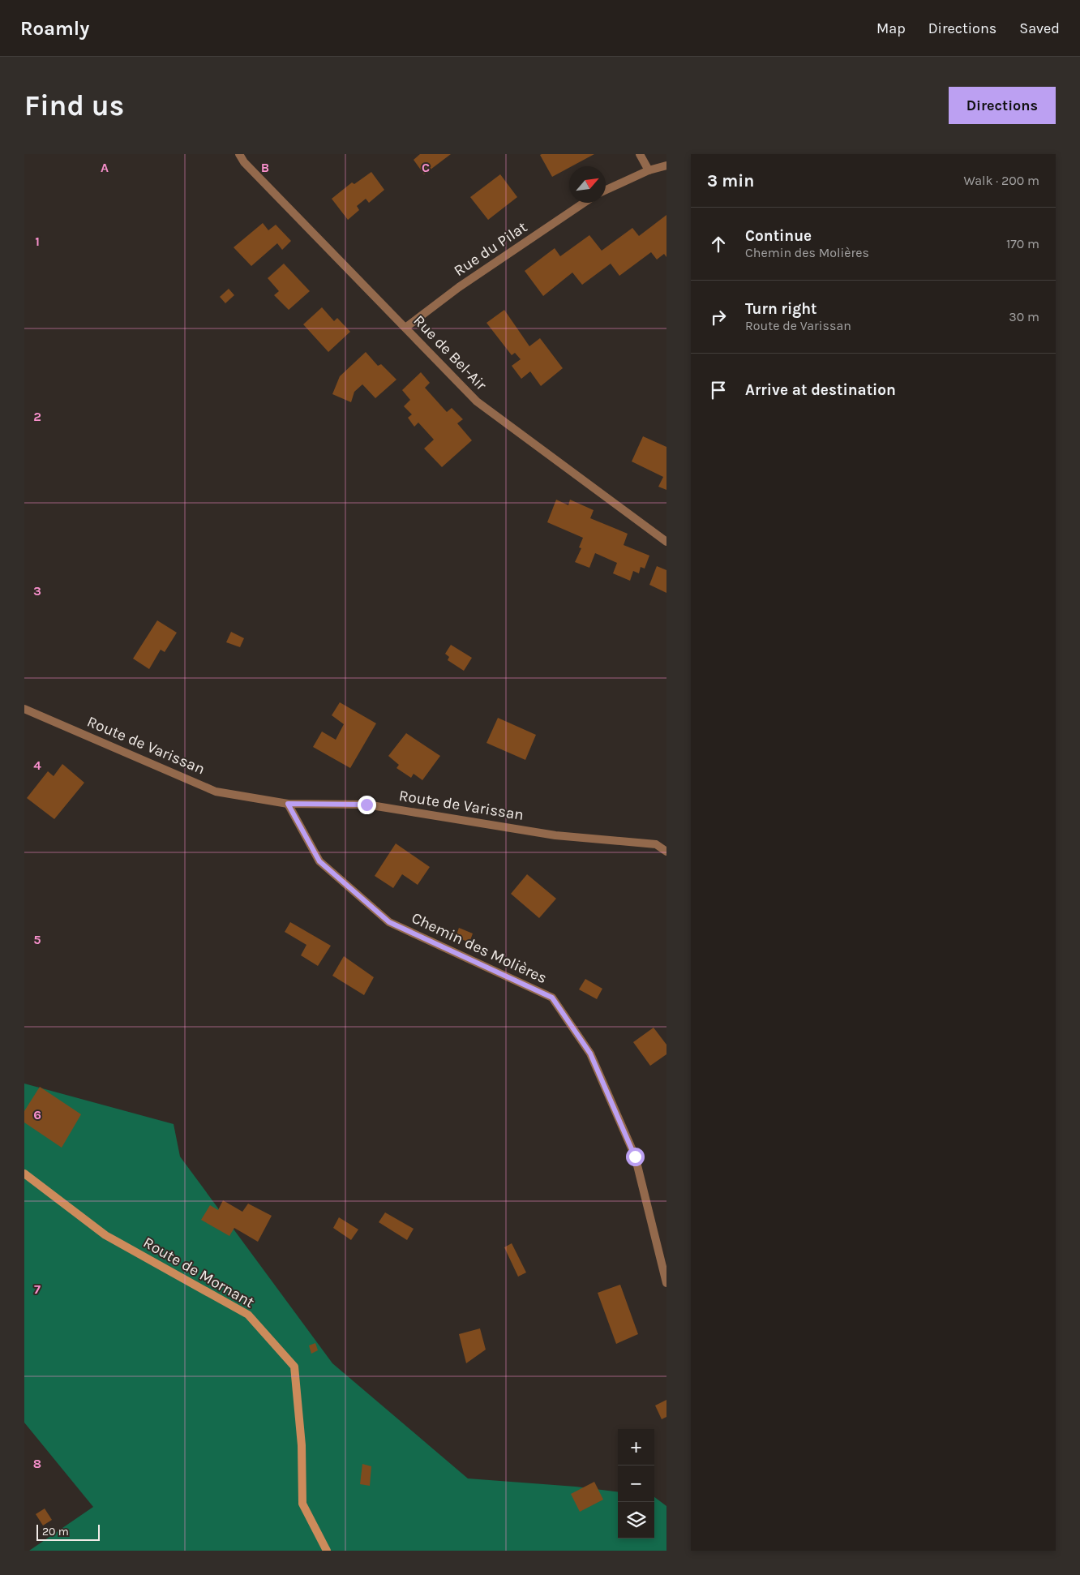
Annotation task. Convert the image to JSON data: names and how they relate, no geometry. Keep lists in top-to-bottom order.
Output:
{
  "streets": {
    "main road": ["Route de Mornant"],
    "street": [
      "Rue du Pilat",
      "Rue de Bel-Air",
      "Route de Varissan",
      "Chemin des Molières"
    ]
  },
  "crossings": [
    ["Rue du Pilat", "Rue de Bel-Air"],
    ["Route de Varissan", "Chemin des Molières"]
  ],
  "scale_bar": "20 m",
  "north": "top right",
  "page": {
    "header": "Roamly",
    "nav": ["Map", "Directions", "Saved"],
    "buttons": "Directions",
    "title": "Find us",
    "heading": ["3 min", "Walk · 200 m"],
    "list": [
      ["Continue", "Chemin des Molières", "170 m"],
      ["Turn right", "Route de Varissan", "30 m"],
      "Arrive at destination"
    ],
    "map_buttons": ["+", "−"],
    "scale": "20 m"
  },
  "grid": {
    "columns": ["A", "B", "C"],
    "rows": [
      "1",
      "2",
      "3",
      "4",
      "5",
      "6",
      "7",
      "8"
    ]
  }
}
